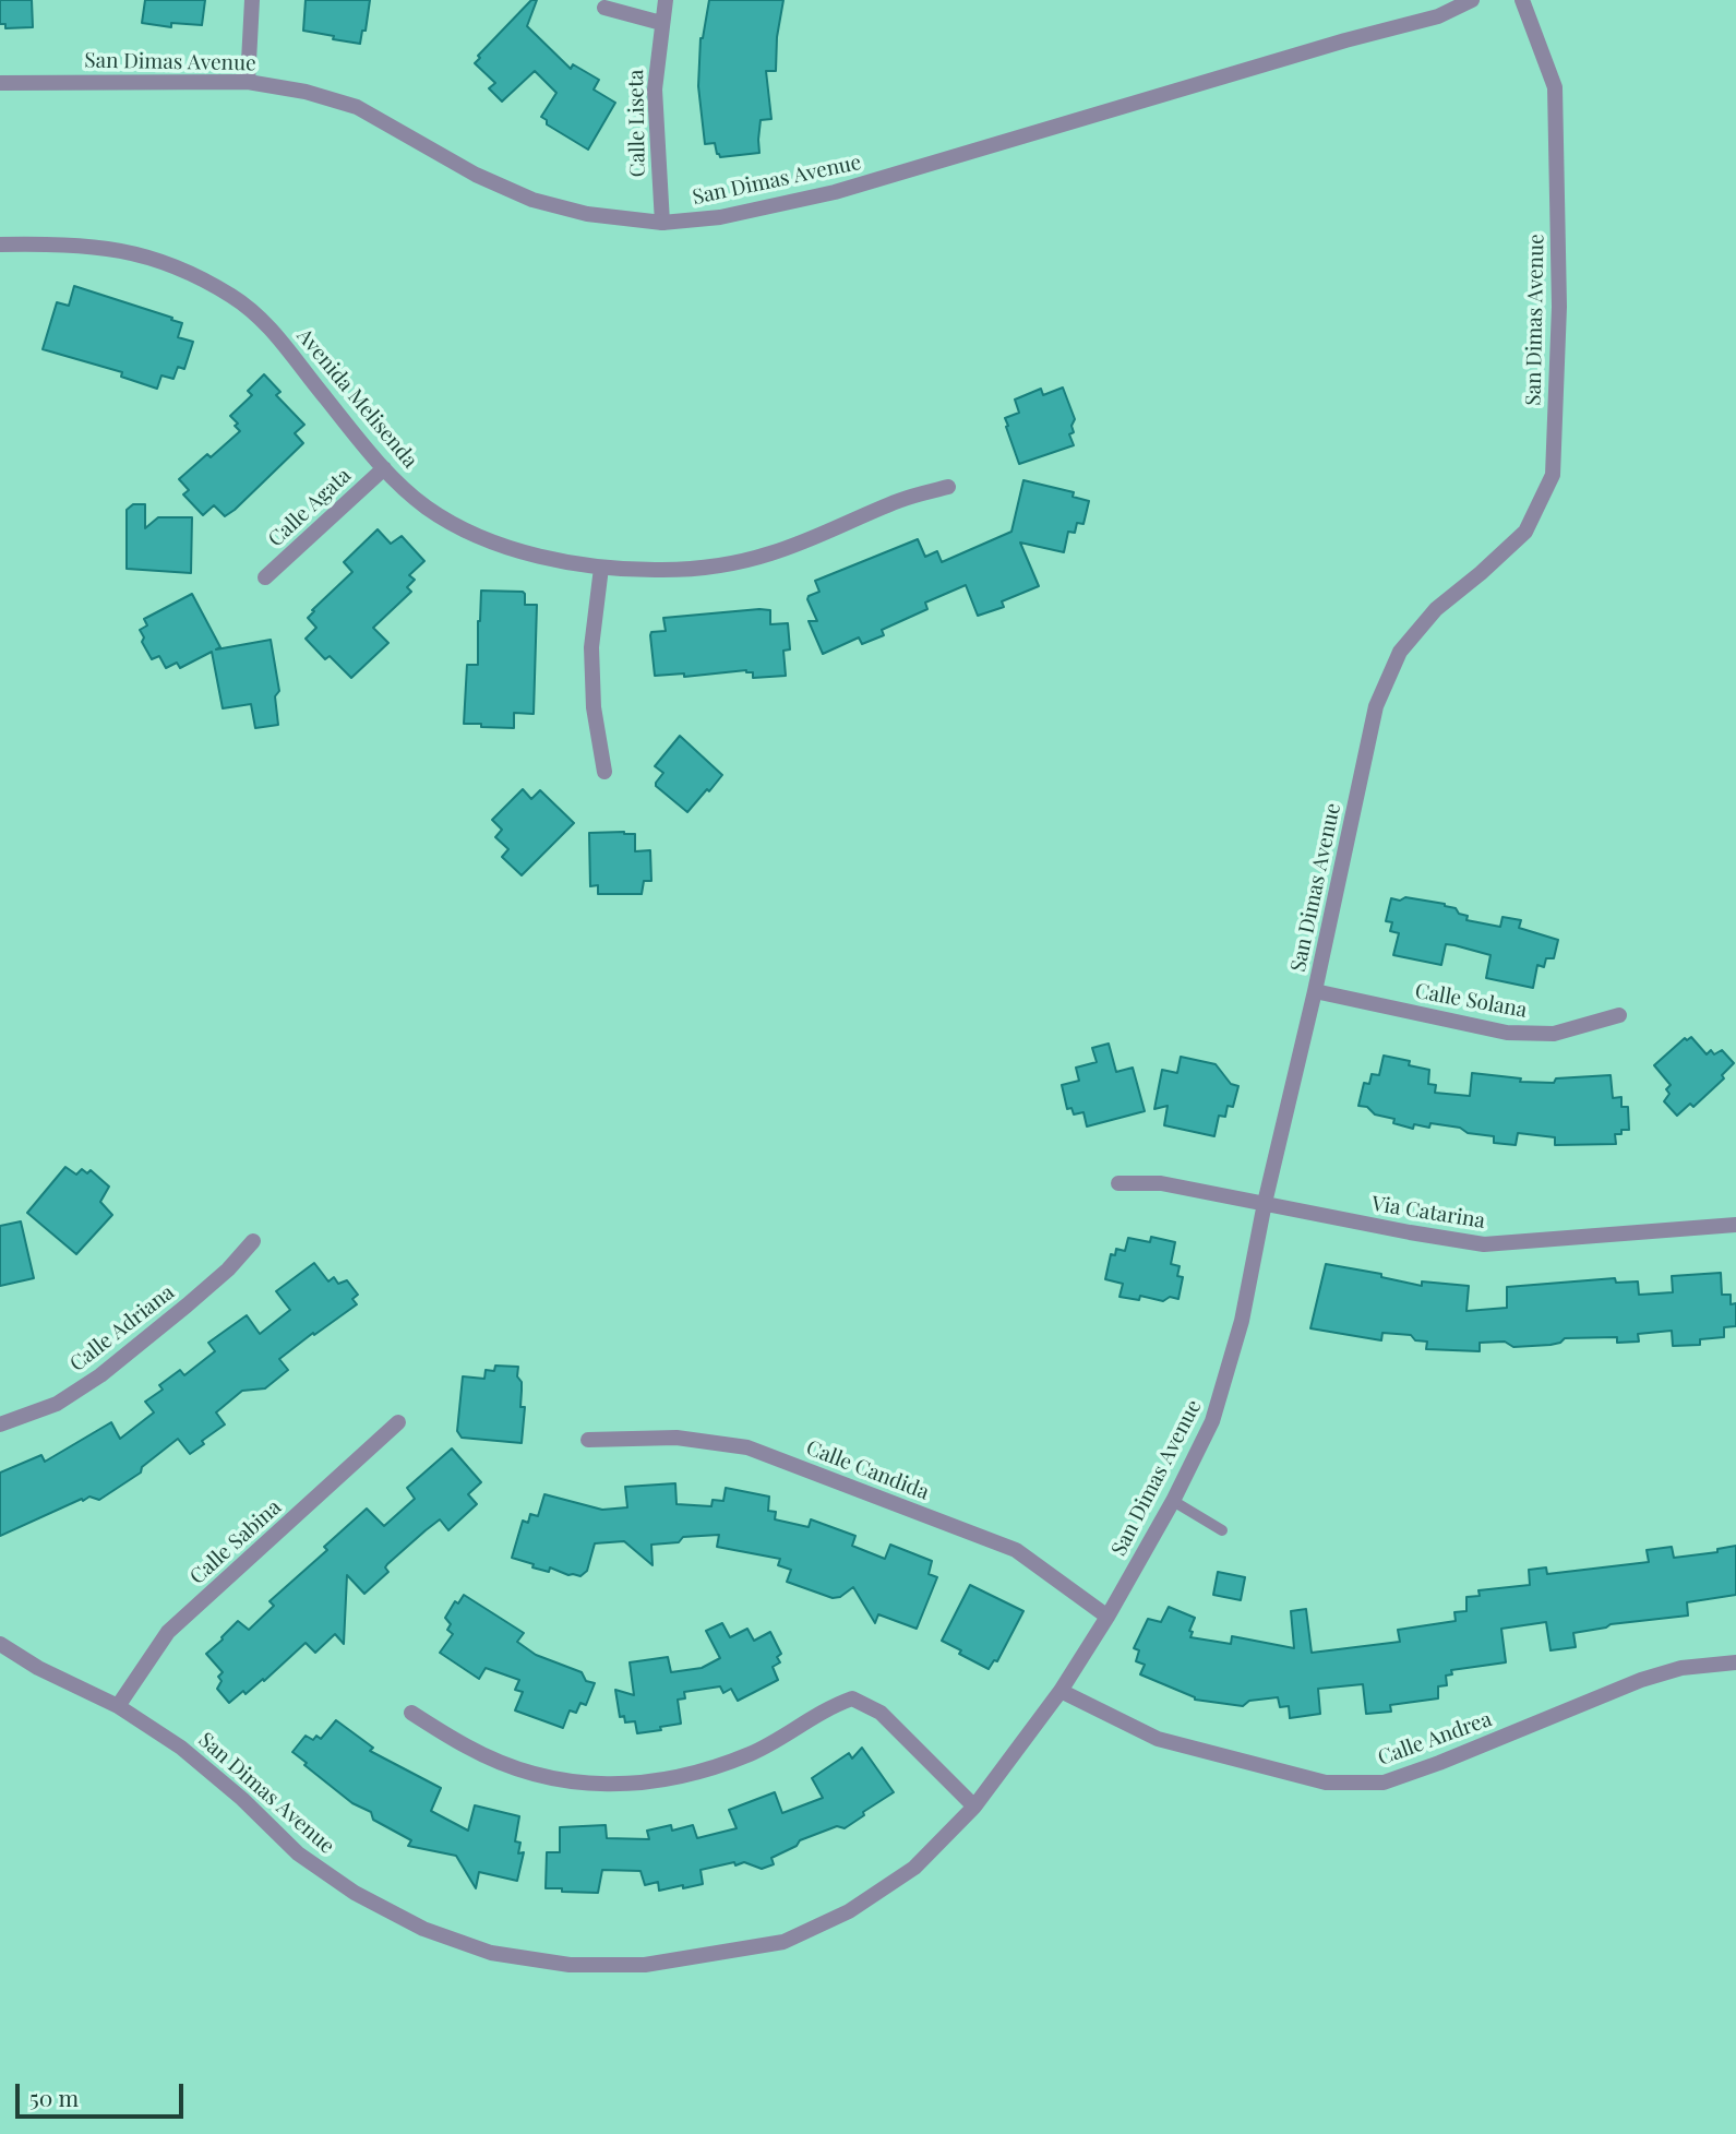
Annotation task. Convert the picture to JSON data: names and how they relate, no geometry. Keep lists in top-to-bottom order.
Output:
{
  "streets": {
    "street": [
      "San Dimas Avenue",
      "Calle Liseta",
      "Avenida Melisenda",
      "Calle Agata",
      "Calle Solana",
      "Via Catarina",
      "Calle Adriana",
      "Calle Candida",
      "Calle Sabina",
      "Calle Andrea"
    ]
  },
  "crossings": [
    ["San Dimas Avenue", "Calle Liseta"],
    ["San Dimas Avenue", "Calle Solana"],
    ["San Dimas Avenue", "Via Catarina"],
    ["San Dimas Avenue", "Calle Candida"],
    ["San Dimas Avenue", "Calle Sabina"],
    ["San Dimas Avenue", "Calle Andrea"],
    ["Avenida Melisenda", "Calle Agata"]
  ],
  "scale_bar": "50 m"
}
